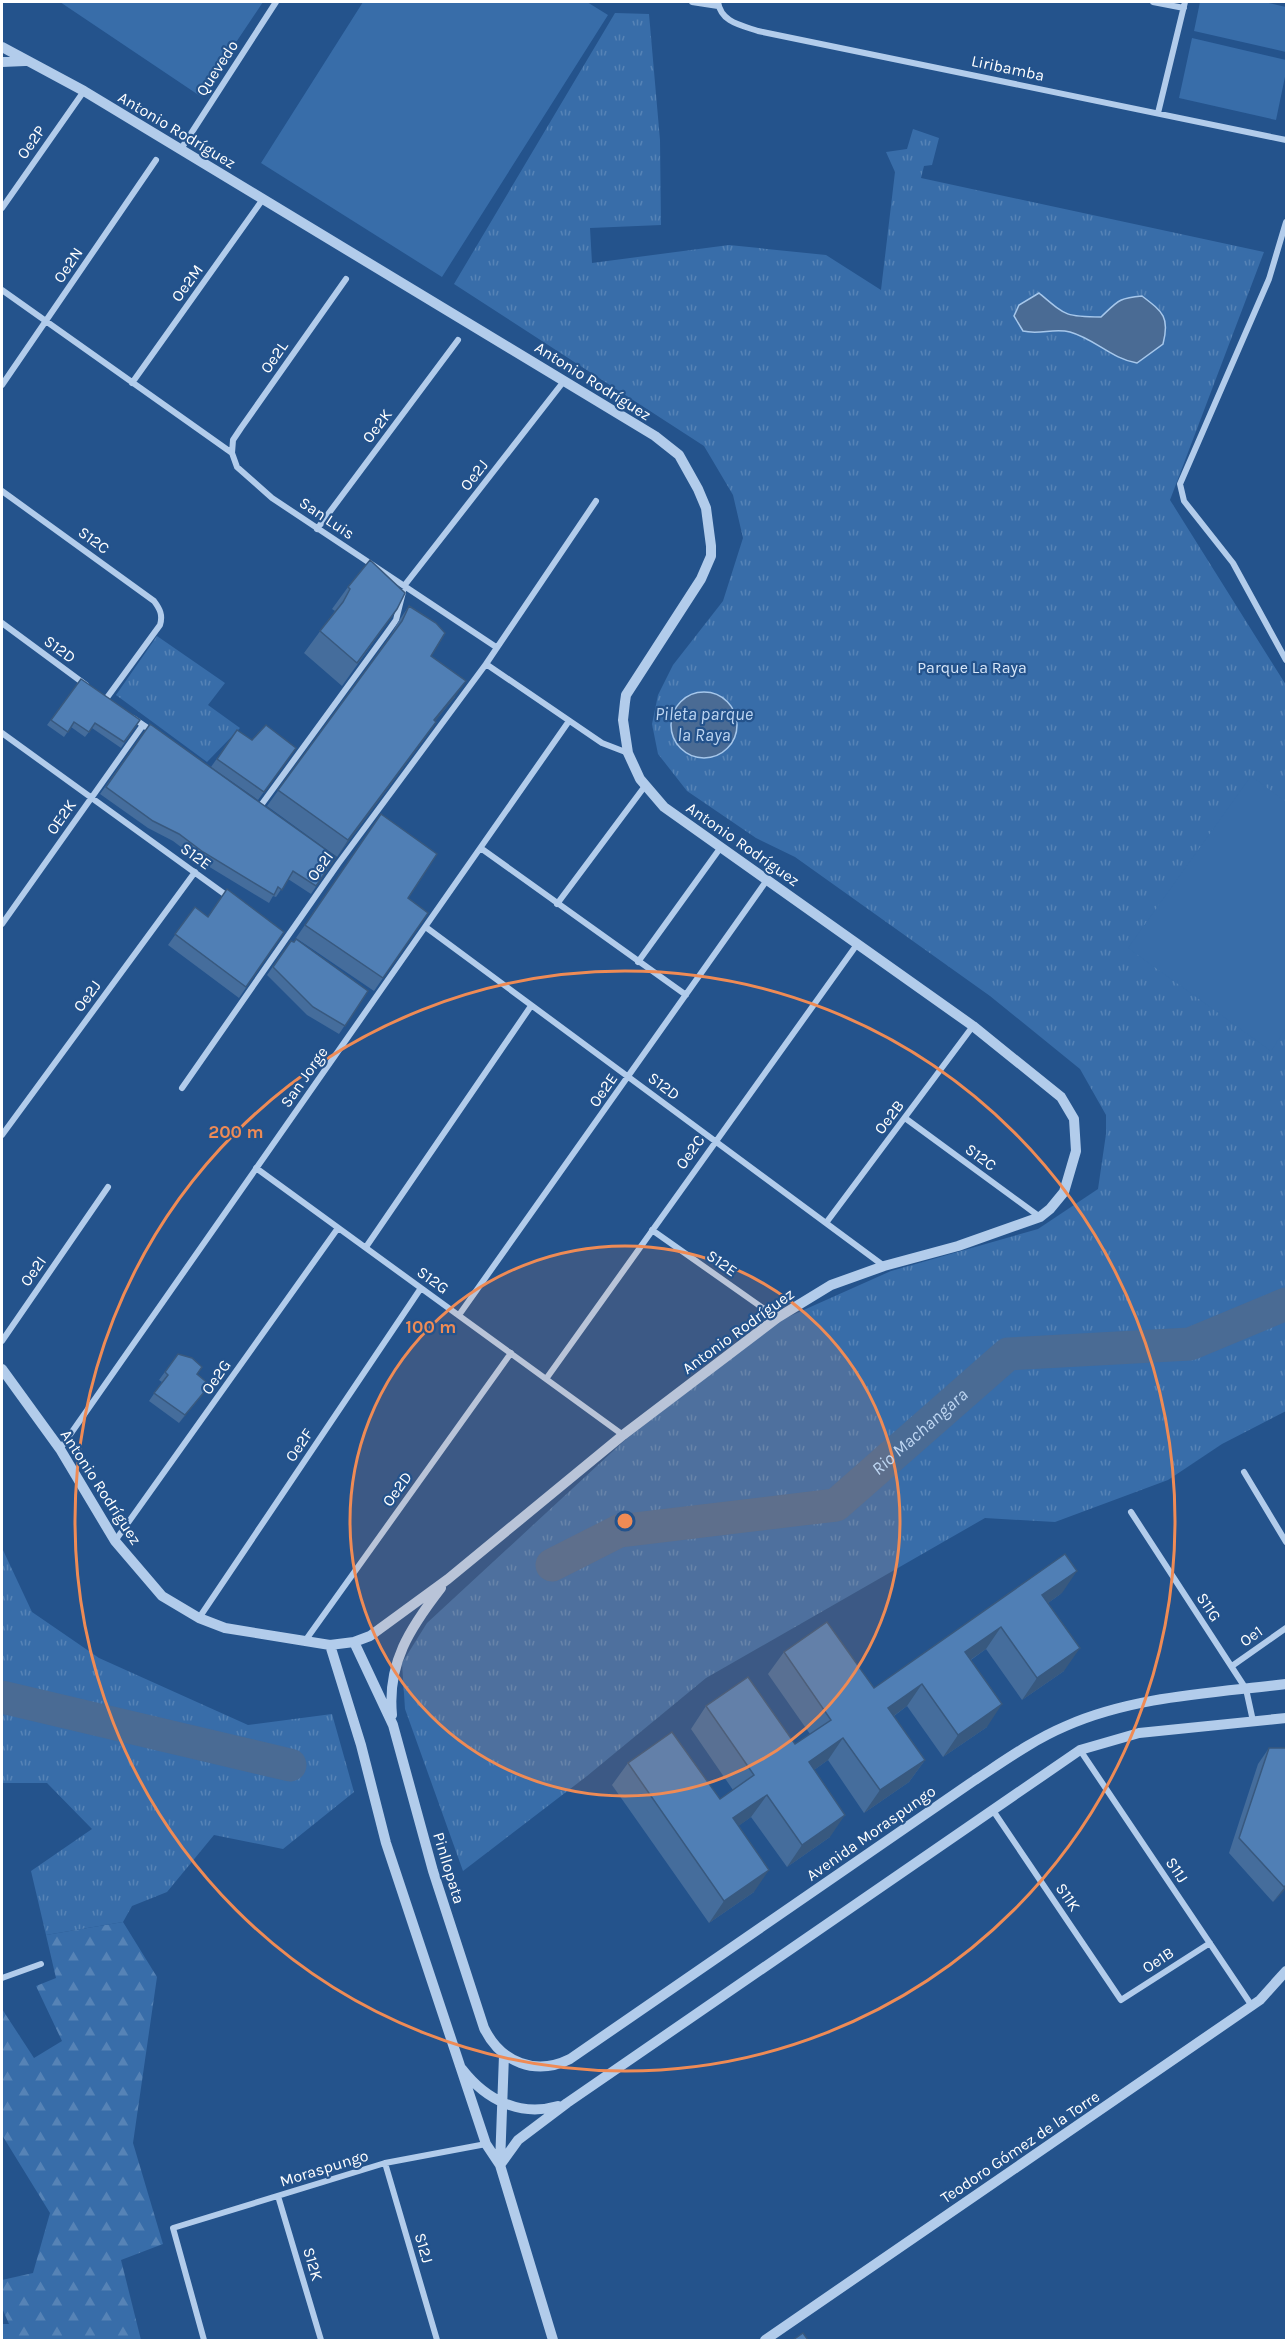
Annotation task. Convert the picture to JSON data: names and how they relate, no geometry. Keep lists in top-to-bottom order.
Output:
{
  "streets": {
    "street": [
      "Quevedo",
      "Liribamba",
      "Antonio Rodríguez",
      "Oe2P",
      "Oe2N",
      "Oe2M",
      "Oe2L",
      "Oe2K",
      "Oe2J",
      "San Luis",
      "S12C",
      "S12D",
      "OE2K",
      "S12E",
      "Oe2I",
      "San Jorge",
      "Oe2E",
      "Oe2B",
      "Oe2C",
      "S12G",
      "Oe2G",
      "Oe2F",
      "Oe2D",
      "S11G",
      "Oe1",
      "Avenida Moraspungo",
      "Pinllopata",
      "S11J",
      "S11K",
      "Oe1B",
      "Teodoro Gómez de la Torre",
      "Moraspungo",
      "S12J",
      "S12K"
    ]
  },
  "crossings": [
    ["Quevedo", "Antonio Rodríguez"],
    ["Antonio Rodríguez", "Oe2P"],
    ["Antonio Rodríguez", "Oe2M"],
    ["Antonio Rodríguez", "Oe2J"],
    ["Antonio Rodríguez", "S12C"],
    ["Antonio Rodríguez", "S12D"],
    ["Antonio Rodríguez", "S12E"],
    ["Antonio Rodríguez", "San Jorge"],
    ["Antonio Rodríguez", "Oe2E"],
    ["Antonio Rodríguez", "Oe2B"],
    ["Antonio Rodríguez", "Oe2C"],
    ["Antonio Rodríguez", "S12G"],
    ["Antonio Rodríguez", "Oe2G"],
    ["Antonio Rodríguez", "Oe2F"],
    ["Antonio Rodríguez", "Oe2D"],
    ["Antonio Rodríguez", "Pinllopata"],
    ["Oe2N", "San Luis"],
    ["Oe2M", "San Luis"],
    ["Oe2L", "San Luis"],
    ["Oe2K", "San Luis"],
    ["Oe2J", "San Luis"],
    ["Oe2J", "S12E"],
    ["S12C", "S12D"],
    ["S12C", "Oe2B"],
    ["S12D", "San Jorge"],
    ["S12D", "Oe2E"],
    ["S12D", "Oe2B"],
    ["S12D", "Oe2C"],
    ["OE2K", "S12E"],
    ["S12E", "Oe2C"],
    ["San Jorge", "S12G"],
    ["Oe2E", "S12G"],
    ["Oe2C", "S12G"],
    ["S12G", "Oe2G"],
    ["S12G", "Oe2F"],
    ["S12G", "Oe2D"],
    ["S11G", "Oe1"],
    ["S11G", "Avenida Moraspungo"],
    ["Avenida Moraspungo", "Pinllopata"],
    ["S11J", "Oe1B"],
    ["S11J", "Teodoro Gómez de la Torre"],
    ["S11K", "Oe1B"],
    ["Moraspungo", "S12J"],
    ["Moraspungo", "S12K"]
  ],
  "water": ["Pileta parque la Raya", "Rio Machangara"],
  "parks": ["Parque La Raya"],
  "rings": ["200 m", "100 m"]
}
